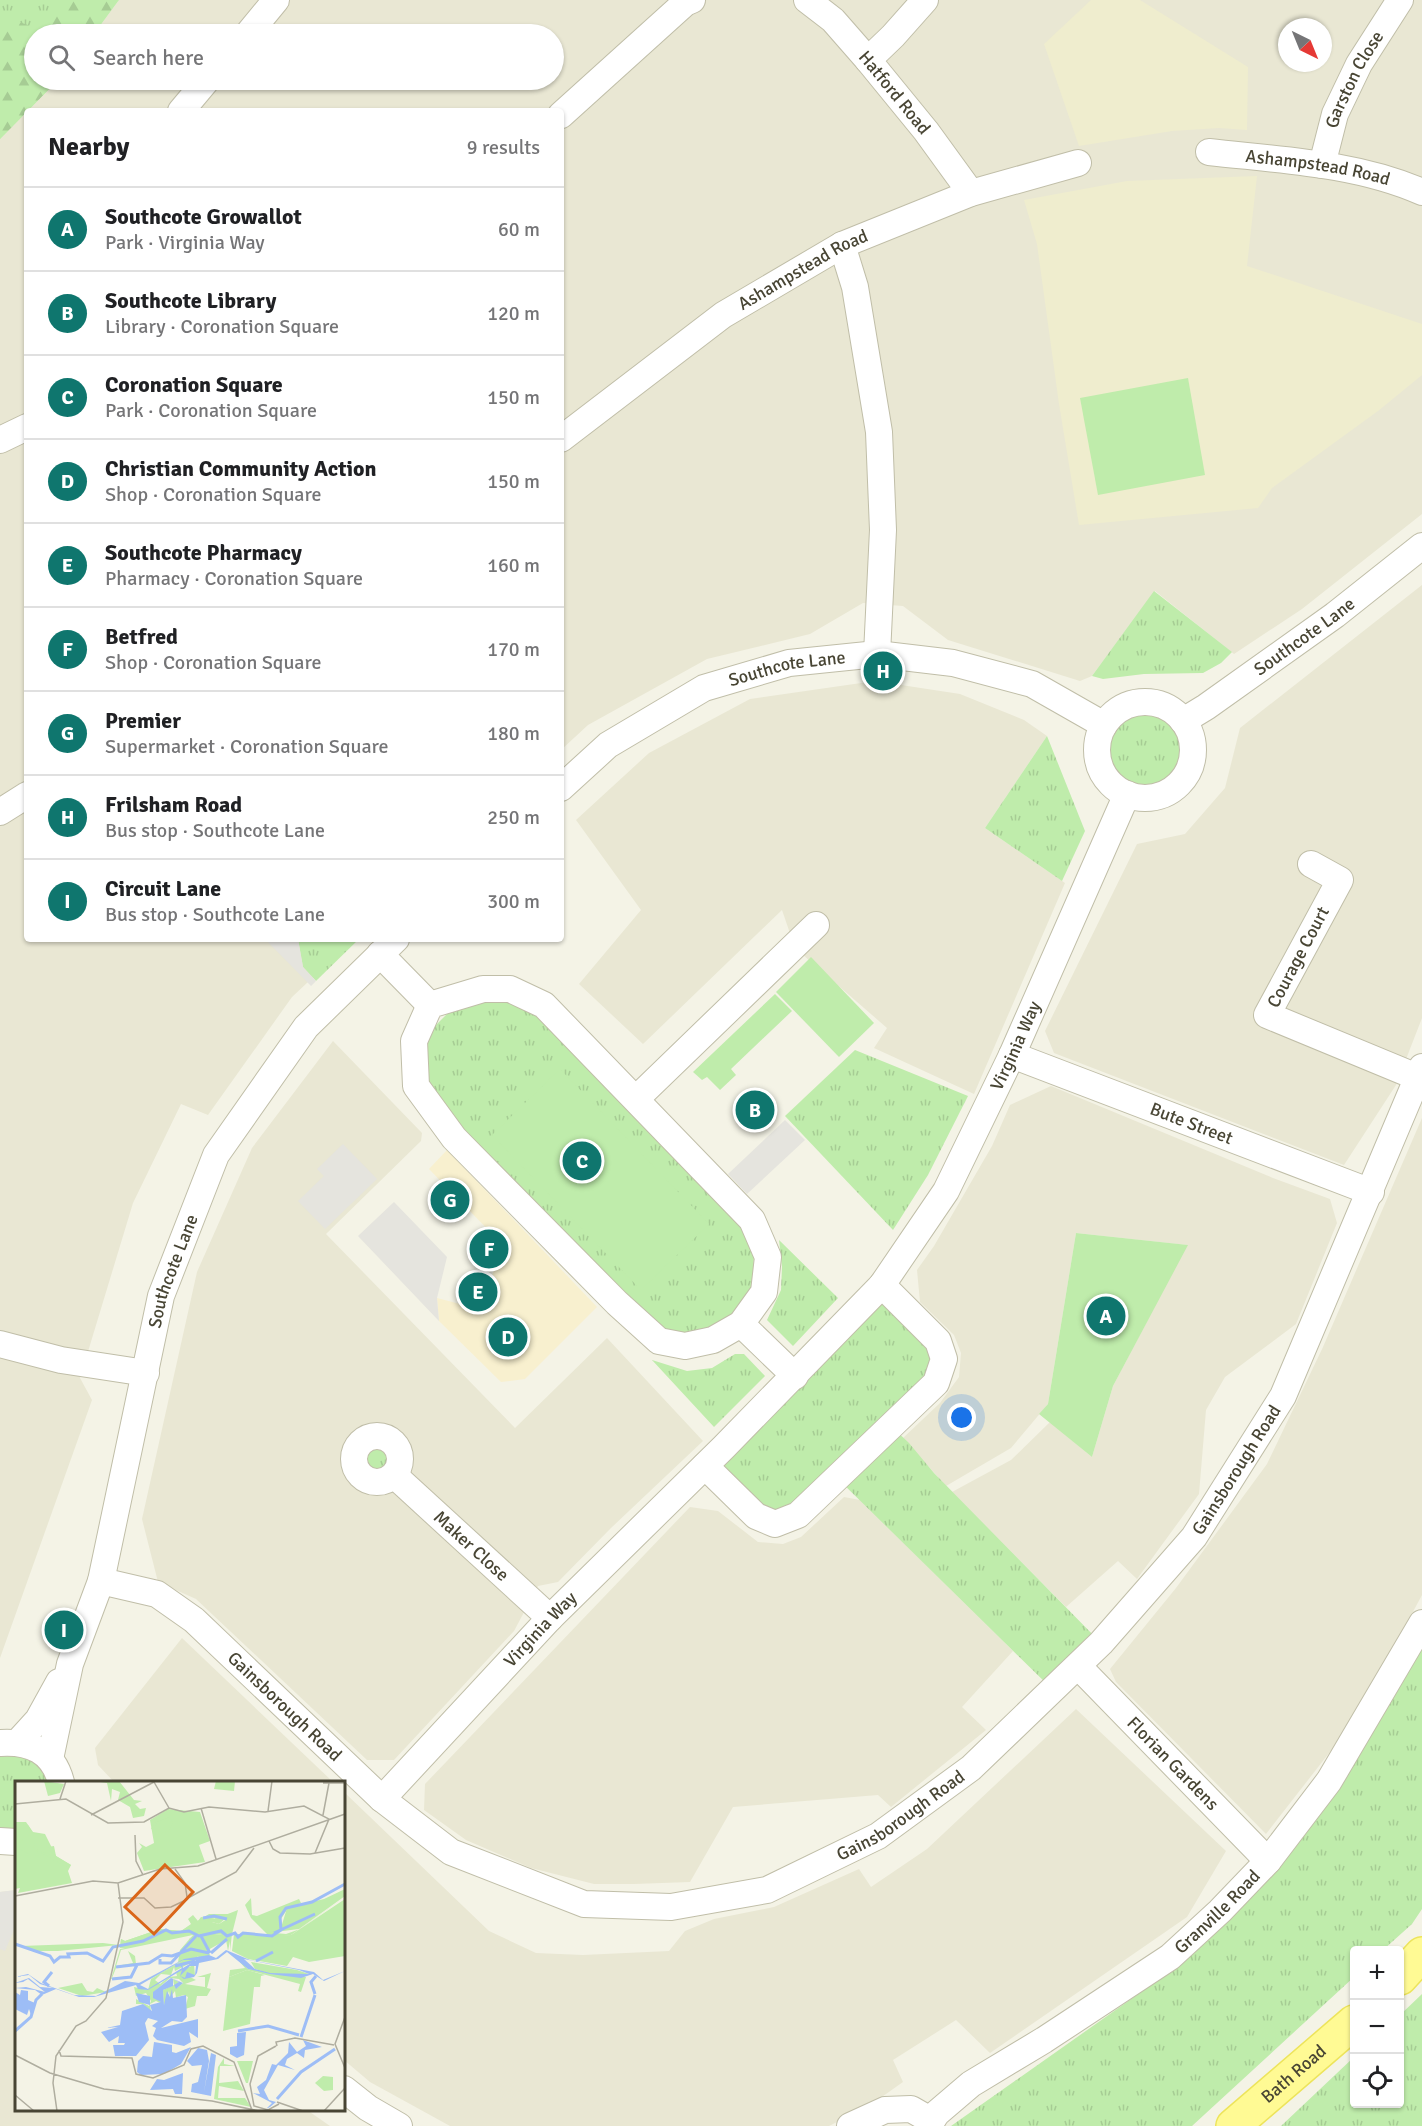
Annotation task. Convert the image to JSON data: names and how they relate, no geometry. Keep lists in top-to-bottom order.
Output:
{
  "streets": {
    "main road": ["Bath Road"],
    "street": [
      "Garston Close",
      "Hatford Road",
      "Ashampstead Road",
      "Southcote Lane",
      "Courage Court",
      "Virginia Way",
      "Bute Street",
      "Gainsborough Road",
      "Maker Close",
      "Florian Gardens",
      "Granville Road"
    ]
  },
  "crossings": [
    ["Garston Close", "Ashampstead Road"],
    ["Hatford Road", "Ashampstead Road"],
    ["Southcote Lane", "Virginia Way"],
    ["Southcote Lane", "Gainsborough Road"],
    ["Courage Court", "Gainsborough Road"],
    ["Virginia Way", "Bute Street"],
    ["Virginia Way", "Gainsborough Road"],
    ["Virginia Way", "Maker Close"],
    ["Bute Street", "Gainsborough Road"],
    ["Gainsborough Road", "Florian Gardens"],
    ["Florian Gardens", "Granville Road"]
  ],
  "north": "bottom right",
  "page": {
    "search": "Search here",
    "heading": ["Nearby", "9 results"],
    "list": [
      {
        "mark": "A",
        "name": "Southcote Growallot",
        "note": "Park · Virginia Way",
        "value": "60 m"
      },
      {
        "mark": "B",
        "name": "Southcote Library",
        "note": "Library · Coronation Square",
        "value": "120 m"
      },
      {
        "mark": "C",
        "name": "Coronation Square",
        "note": "Park · Coronation Square",
        "value": "150 m"
      },
      {
        "mark": "D",
        "name": "Christian Community Action",
        "note": "Shop · Coronation Square",
        "value": "150 m"
      },
      {
        "mark": "E",
        "name": "Southcote Pharmacy",
        "note": "Pharmacy · Coronation Square",
        "value": "160 m"
      },
      {
        "mark": "F",
        "name": "Betfred",
        "note": "Shop · Coronation Square",
        "value": "170 m"
      },
      {
        "mark": "G",
        "name": "Premier",
        "note": "Supermarket · Coronation Square",
        "value": "180 m"
      },
      {
        "mark": "H",
        "name": "Frilsham Road",
        "note": "Bus stop · Southcote Lane",
        "value": "250 m"
      },
      {
        "mark": "I",
        "name": "Circuit Lane",
        "note": "Bus stop · Southcote Lane",
        "value": "300 m"
      }
    ],
    "pins": [
      "H",
      "B",
      "C",
      "G",
      "F",
      "E",
      "A",
      "D",
      "I"
    ],
    "map_buttons": ["+", "−"]
  }
}
